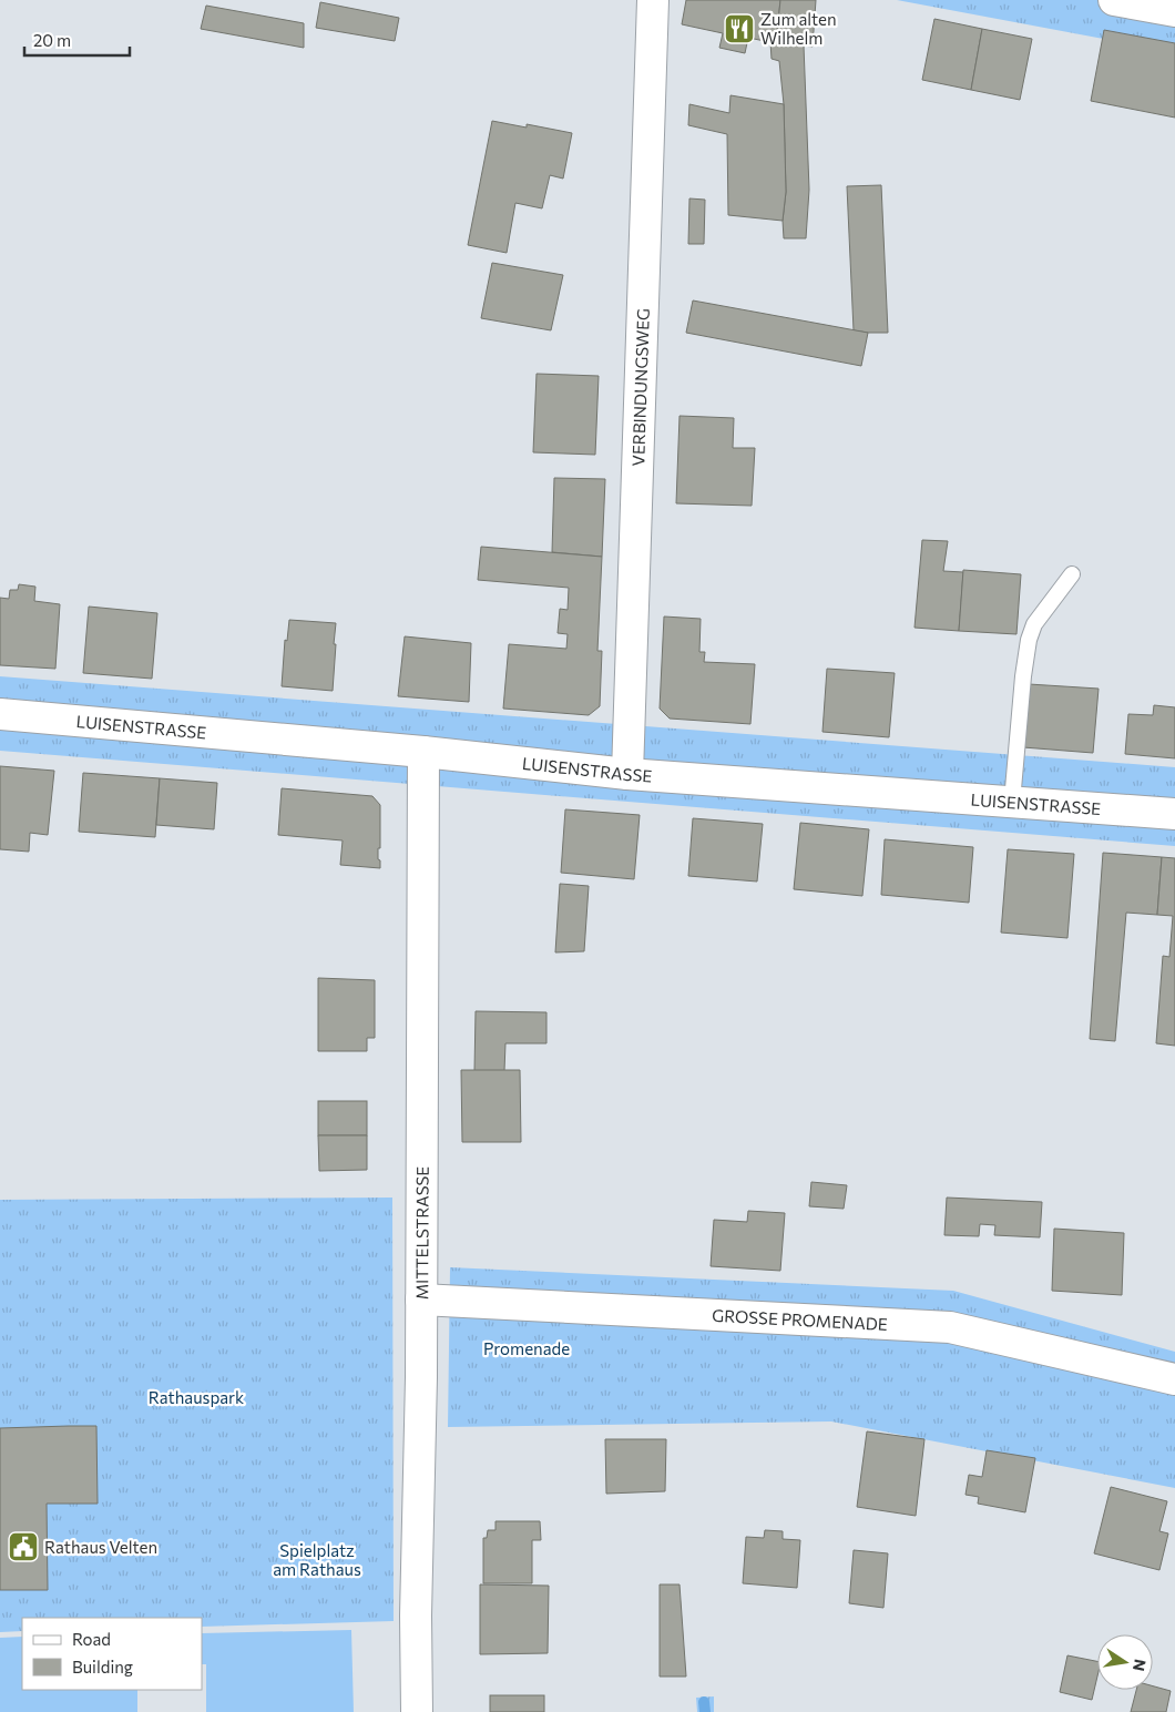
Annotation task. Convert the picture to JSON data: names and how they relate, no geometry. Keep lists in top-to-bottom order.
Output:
{
  "streets": {
    "street": [
      "VERBINDUNGSWEG",
      "LUISENSTRASSE",
      "MITTELSTRASSE",
      "GROSSE PROMENADE"
    ]
  },
  "crossings": [
    ["VERBINDUNGSWEG", "LUISENSTRASSE"],
    ["LUISENSTRASSE", "MITTELSTRASSE"],
    ["MITTELSTRASSE", "GROSSE PROMENADE"]
  ],
  "parks": ["Promenade", "Rathauspark", "Spielplatz am Rathaus"],
  "places": {
    "restaurant": ["Zum alten Wilhelm"],
    "public building": ["Rathaus Velten"]
  },
  "legend": ["Road", "Building"],
  "scale_bar": "20 m",
  "north": "right"
}
